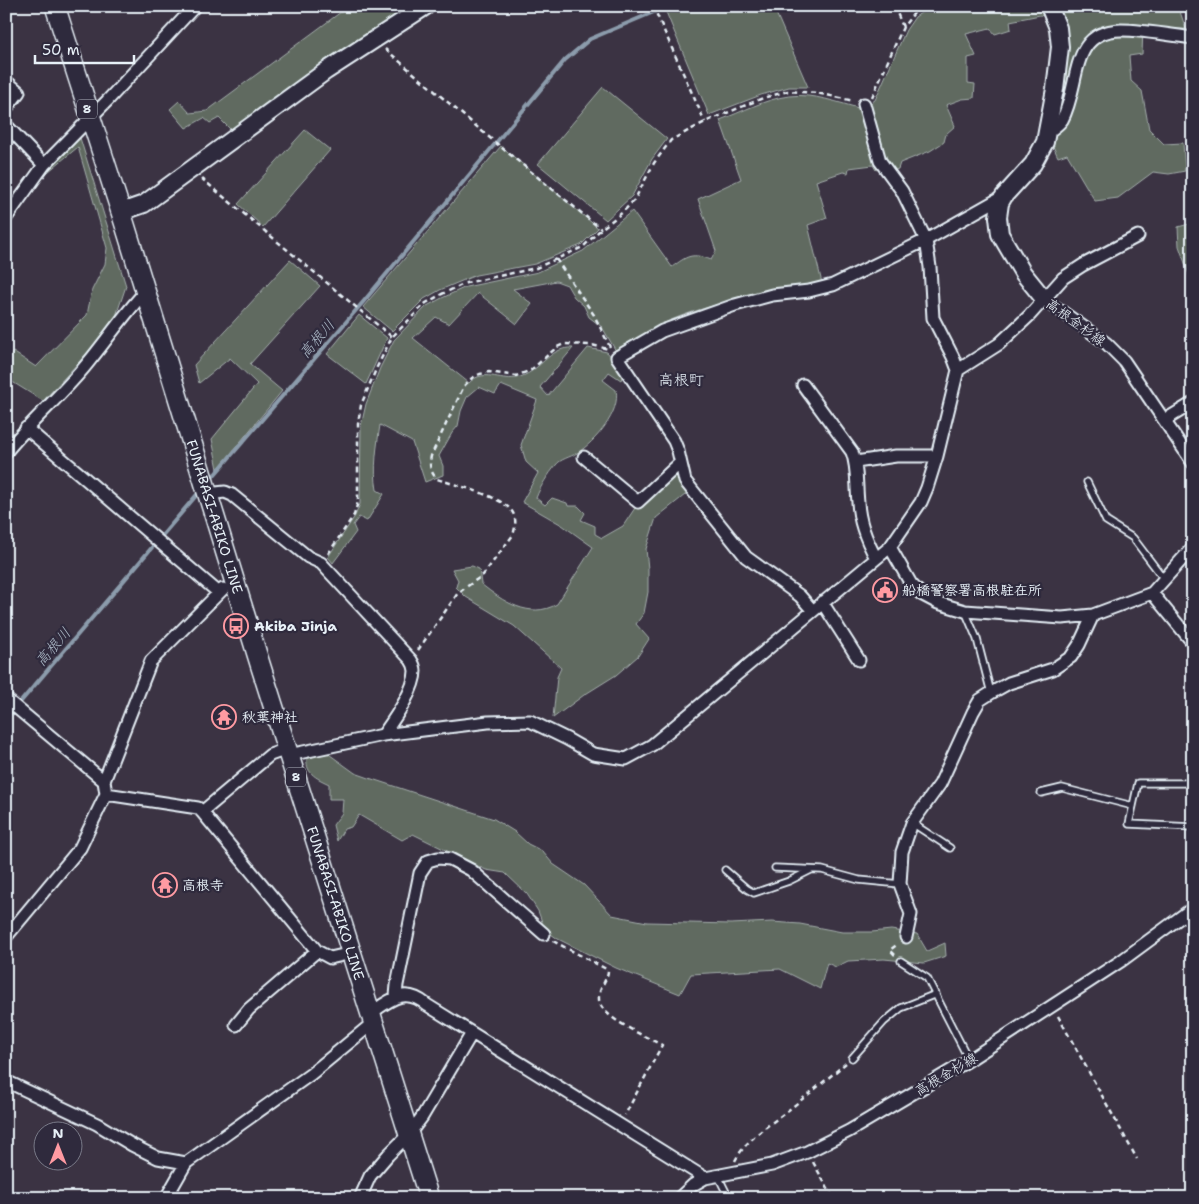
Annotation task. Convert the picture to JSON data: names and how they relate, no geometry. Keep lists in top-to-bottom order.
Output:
{
  "streets": {
    "main road": ["8", "FUNABASI-ABIKO LINE"],
    "street": ["高根金杉線"]
  },
  "districts": ["高根町"],
  "water": ["高根川"],
  "places": {
    "public building": ["船橋警察署高根駐在所"],
    "bus stop": ["Akiba Jinja"],
    "temple": ["秋葉神社", "高根寺"]
  },
  "scale_bar": "50 m",
  "north": "top"
}
